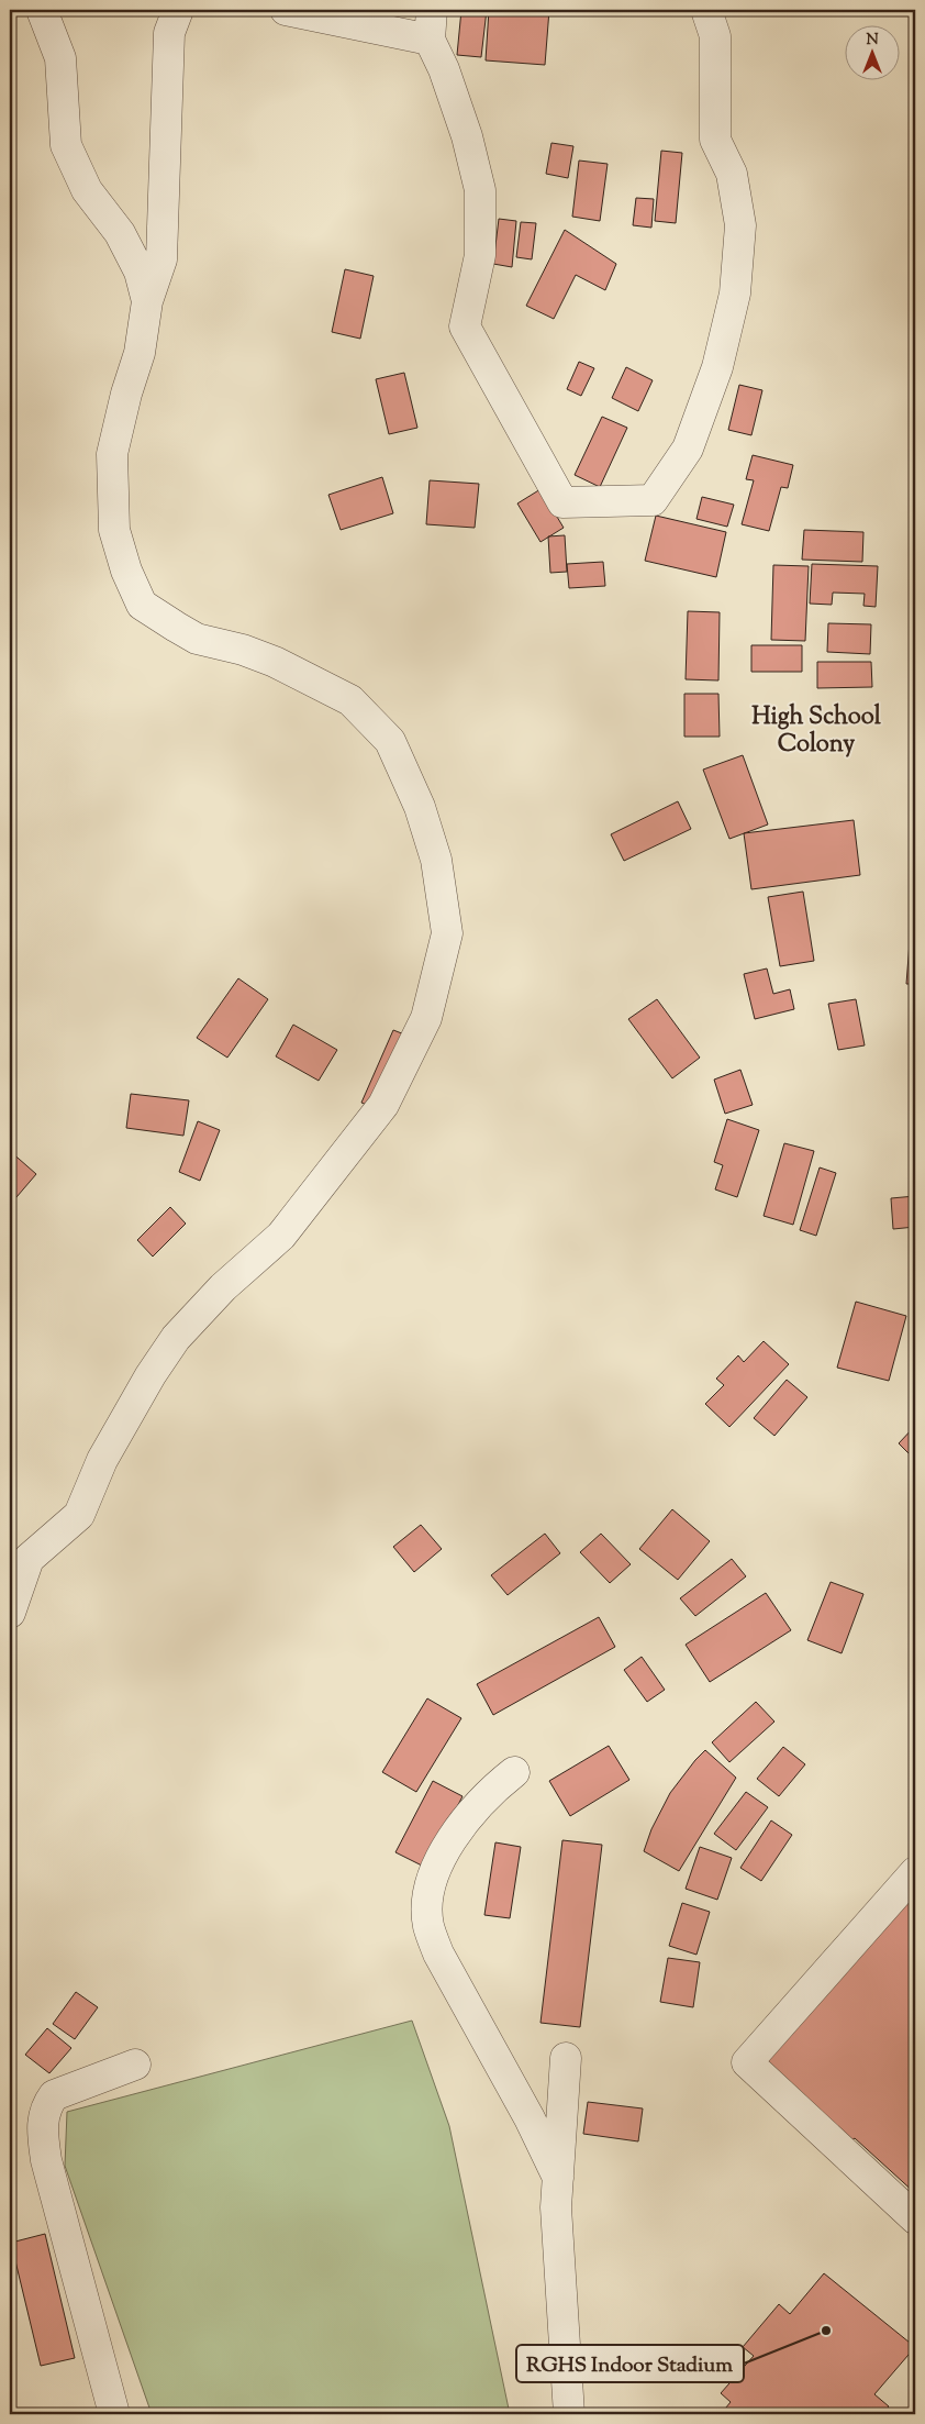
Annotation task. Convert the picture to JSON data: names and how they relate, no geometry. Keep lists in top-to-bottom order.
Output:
{
  "districts": ["High School Colony"],
  "places": ["RGHS Indoor Stadium"],
  "north": "top"
}
